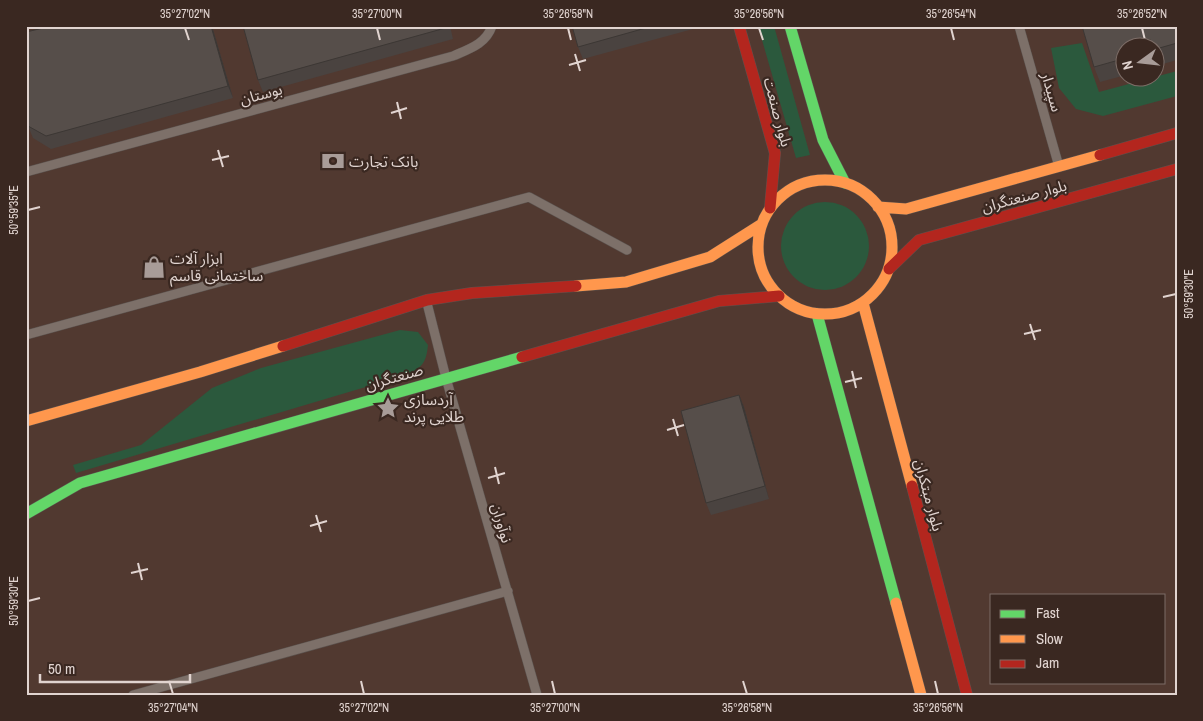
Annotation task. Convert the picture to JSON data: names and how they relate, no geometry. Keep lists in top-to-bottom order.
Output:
{
  "streets": {
    "street": [
      "بلوار صنعت",
      "بلوار صنعتگران",
      "صنعتگران",
      "بلوار مبتکران"
    ],
    "lane": ["سپیدار", "بوستان", "نوآوران"]
  },
  "crossings": [
    ["سپیدار", "بلوار صنعتگران"],
    ["بلوار صنعت", "بلوار صنعتگران"],
    ["بلوار صنعت", "صنعتگران"],
    ["بلوار صنعت", "بلوار مبتکران"],
    ["بلوار صنعتگران", "صنعتگران"],
    ["بلوار صنعتگران", "بلوار مبتکران"],
    ["صنعتگران", "بلوار مبتکران"],
    ["صنعتگران", "نوآوران"]
  ],
  "places": {
    "bank": ["بانک تجارت"],
    "shop": ["ابزار آلات ساختمانی قاسم"],
    "place": ["آردسازی طلایی پرند"]
  },
  "legend": ["Fast", "Slow", "Jam"],
  "scale_bar": "50 m",
  "north": "left",
  "coordinates": [
    "35°27'02\"N",
    "35°27'00\"N",
    "35°26'58\"N",
    "35°26'56\"N",
    "35°26'54\"N",
    "35°26'52\"N",
    "50°59'35\"E",
    "50°59'30\"E",
    "35°27'04\"N"
  ]
}
